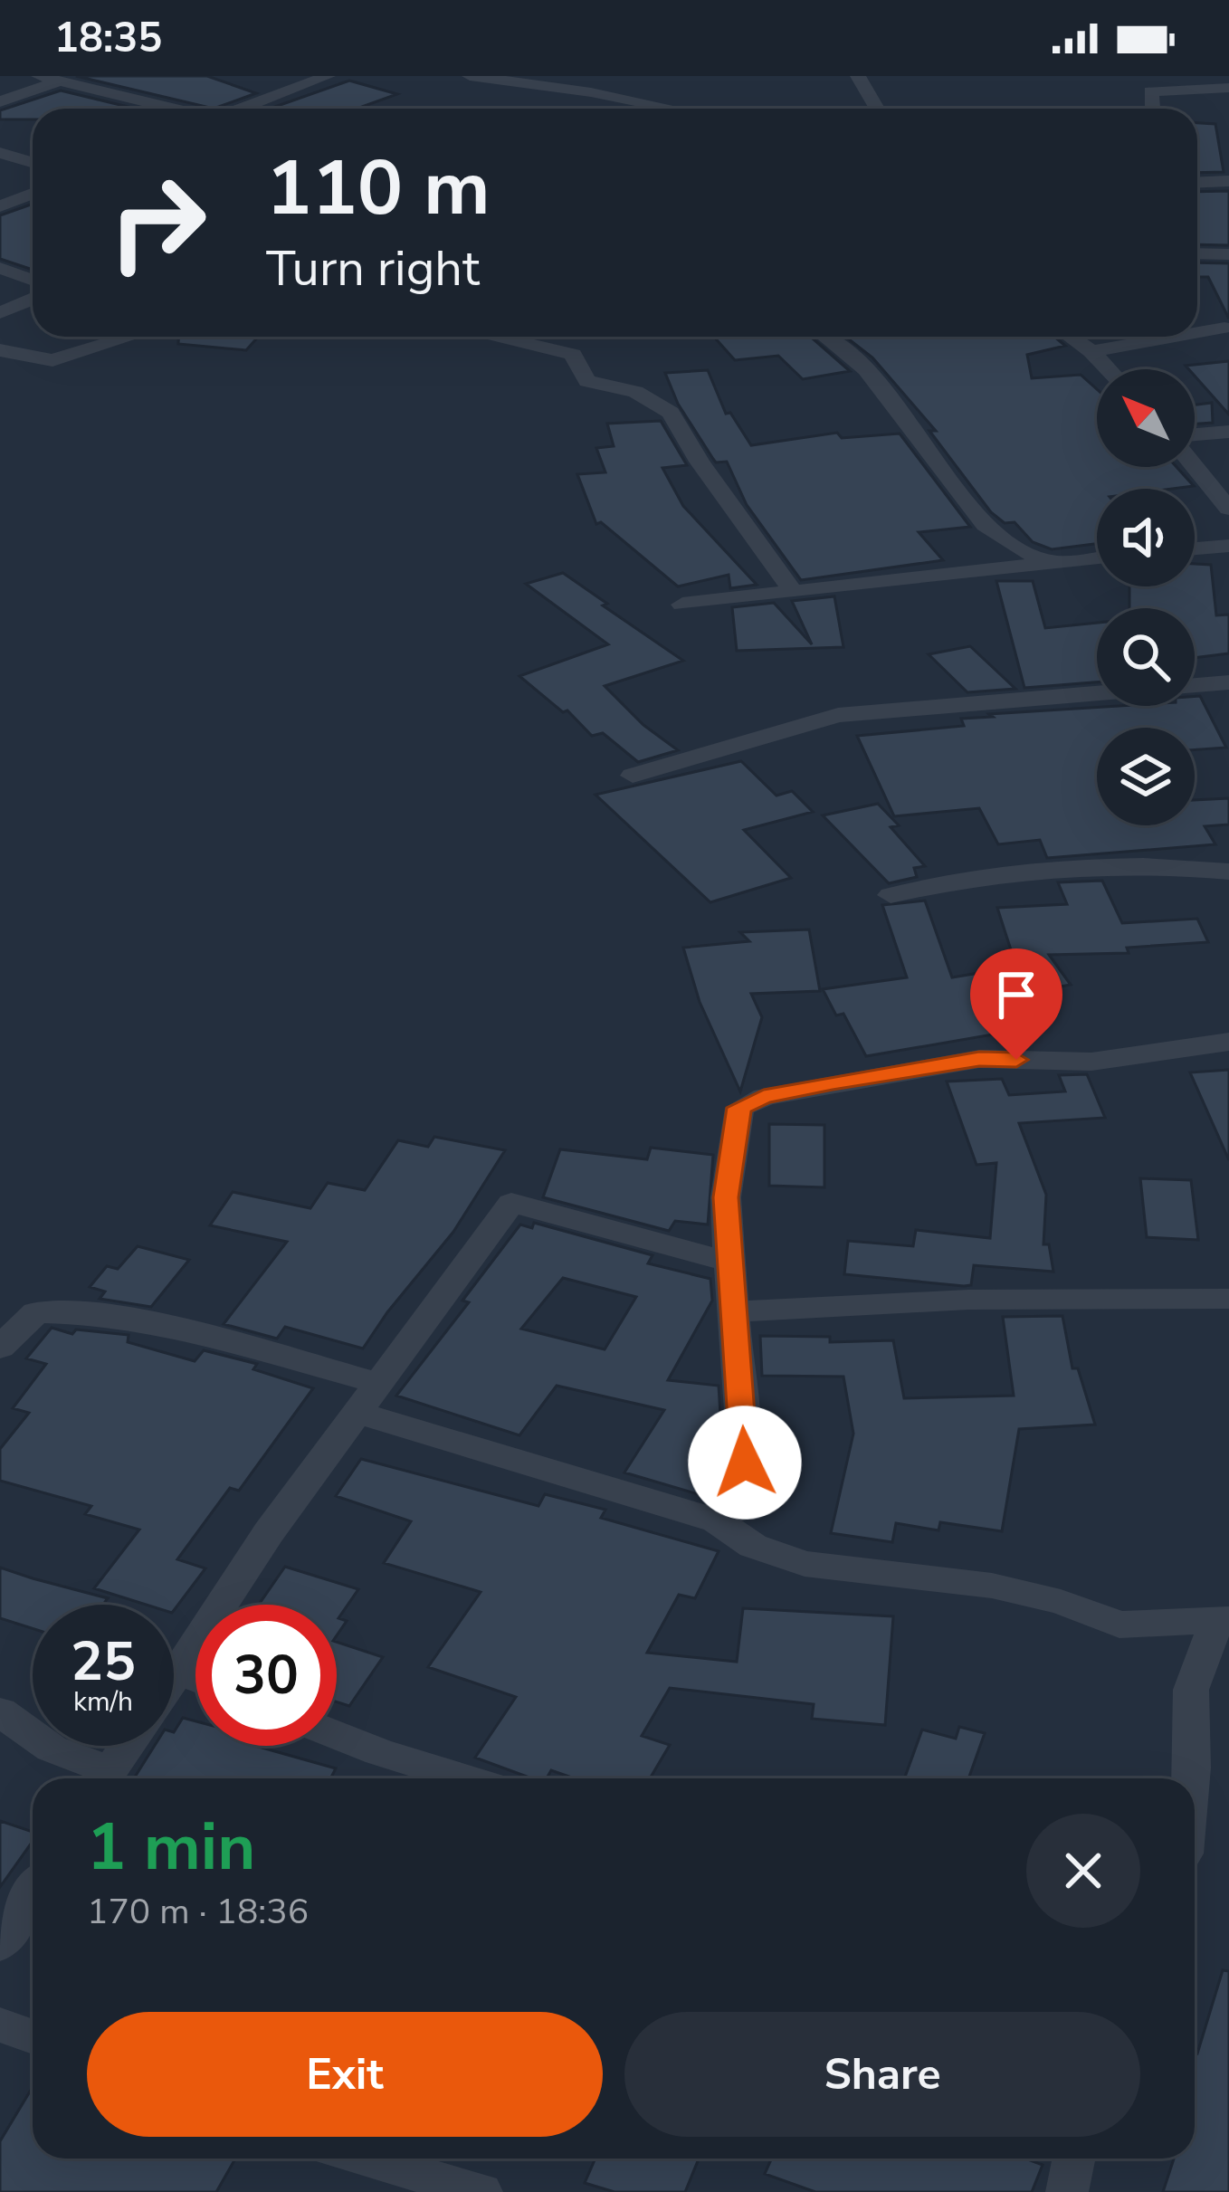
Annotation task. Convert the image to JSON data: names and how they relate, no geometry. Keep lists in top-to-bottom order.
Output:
{
  "north": "top left",
  "page": {
    "status": "18:35",
    "turn": ["110 m", "Turn right"],
    "speed": "25 km/h",
    "limit": "30",
    "heading": ["1 min", "170 m · 18:36"],
    "buttons": ["Exit", "Share"]
  }
}
